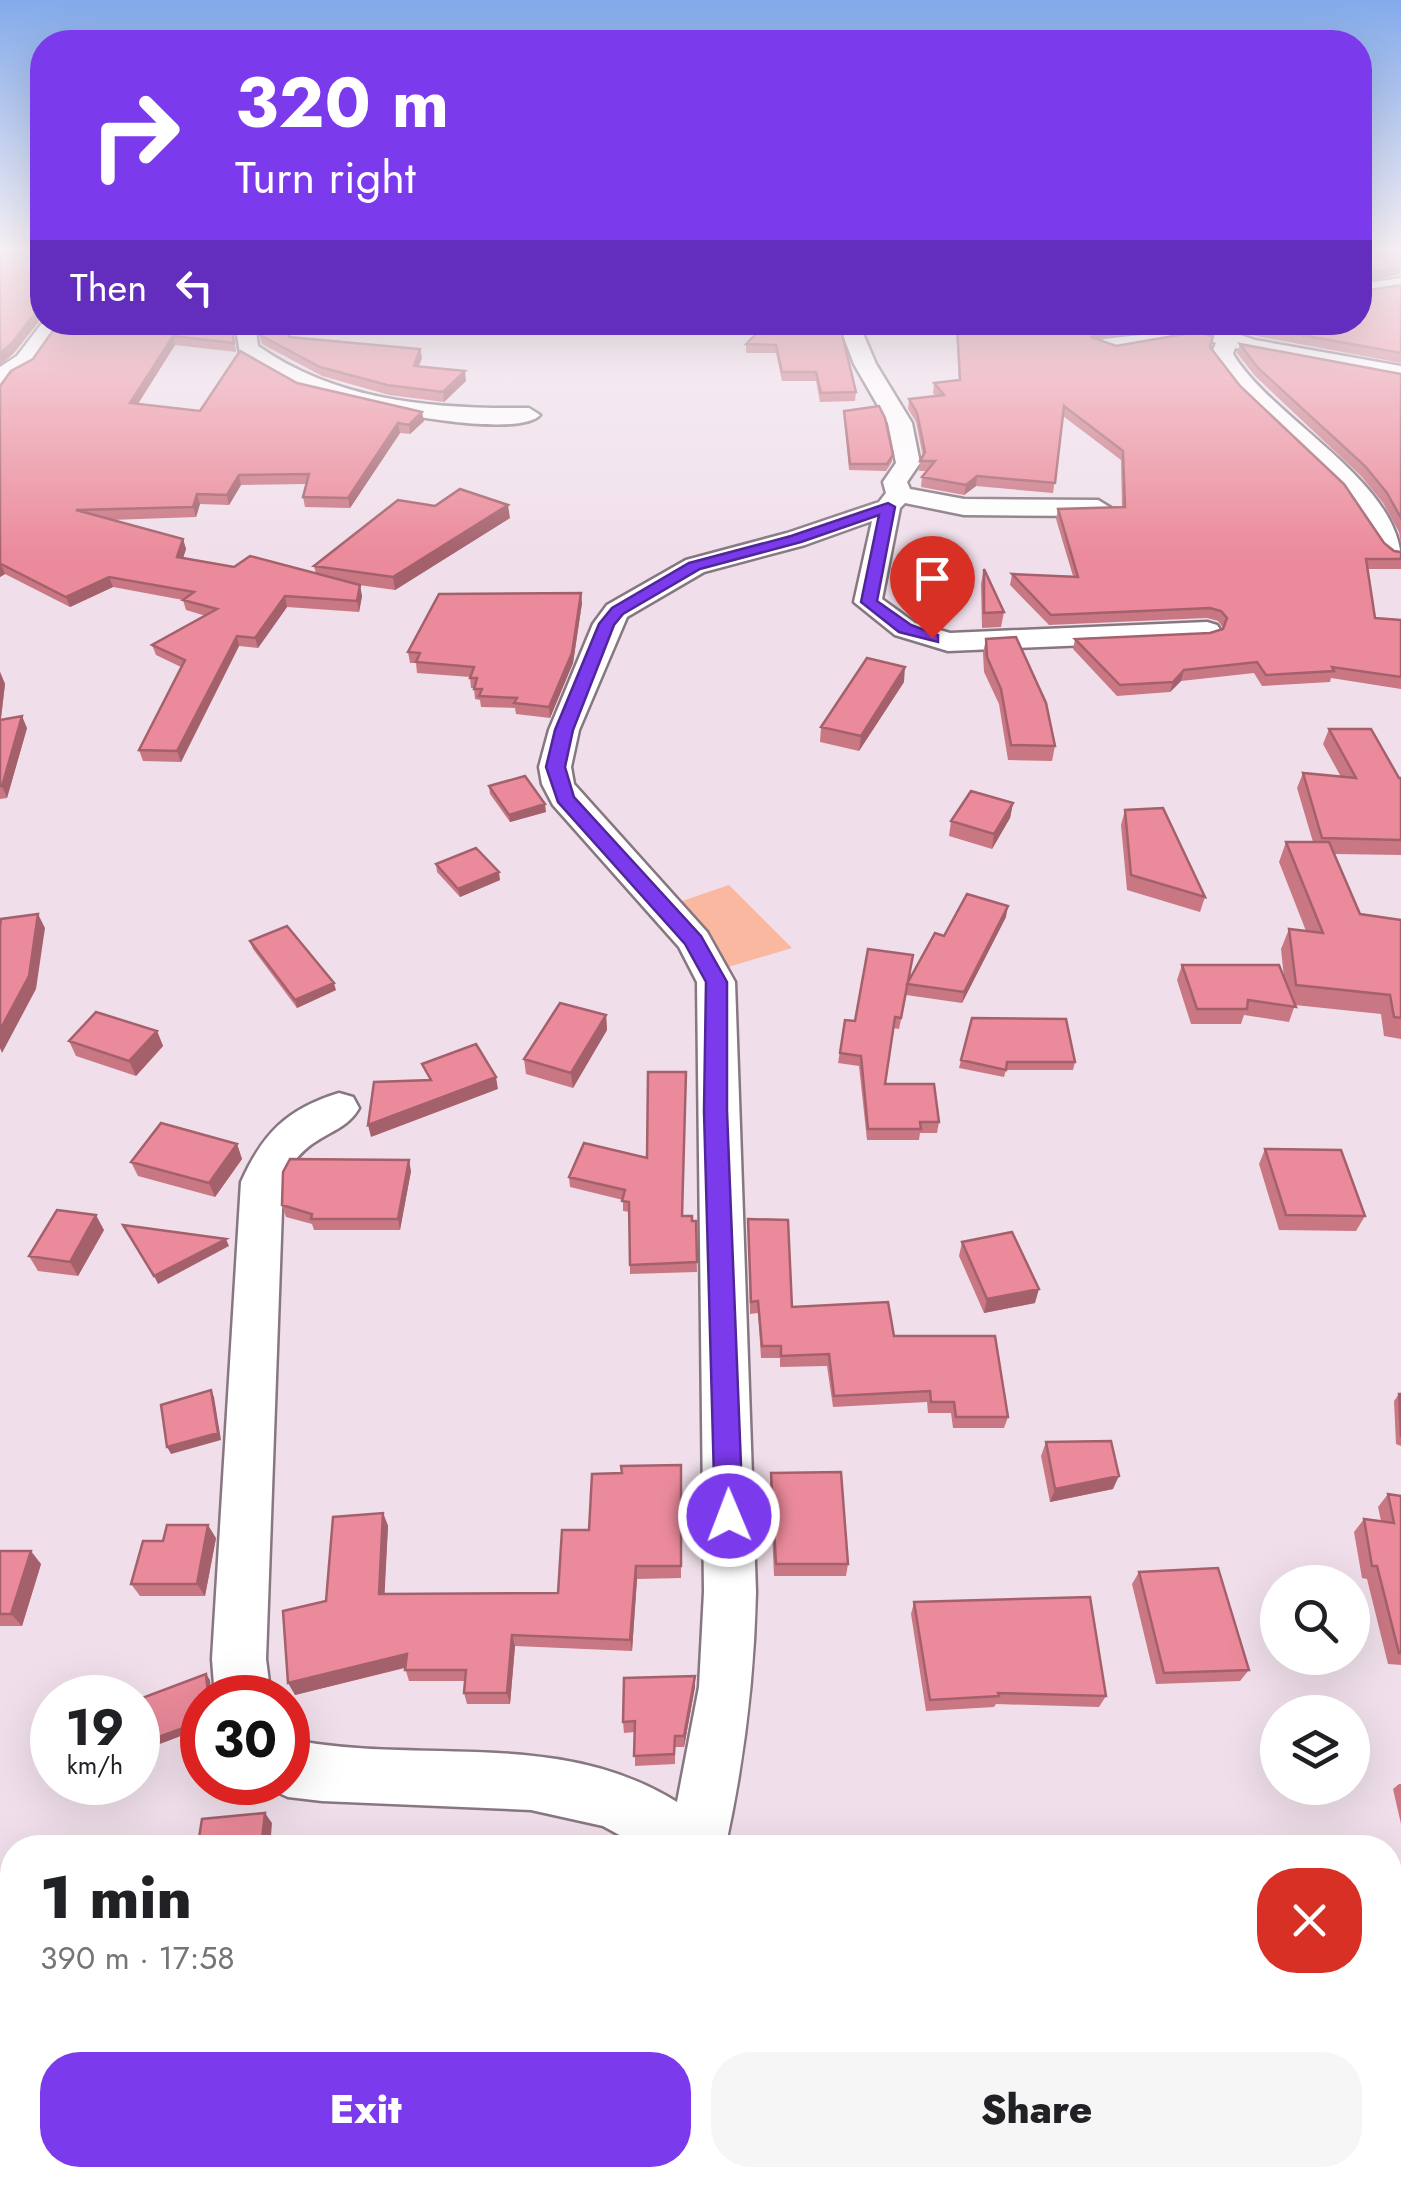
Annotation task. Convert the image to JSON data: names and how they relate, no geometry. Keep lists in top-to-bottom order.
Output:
{
  "page": {
    "turn": ["320 m", "Turn right"],
    "then": "Then",
    "speed": "19 km/h",
    "limit": "30",
    "heading": ["1 min", "390 m · 17:58"],
    "buttons": ["Exit", "Share"]
  }
}
